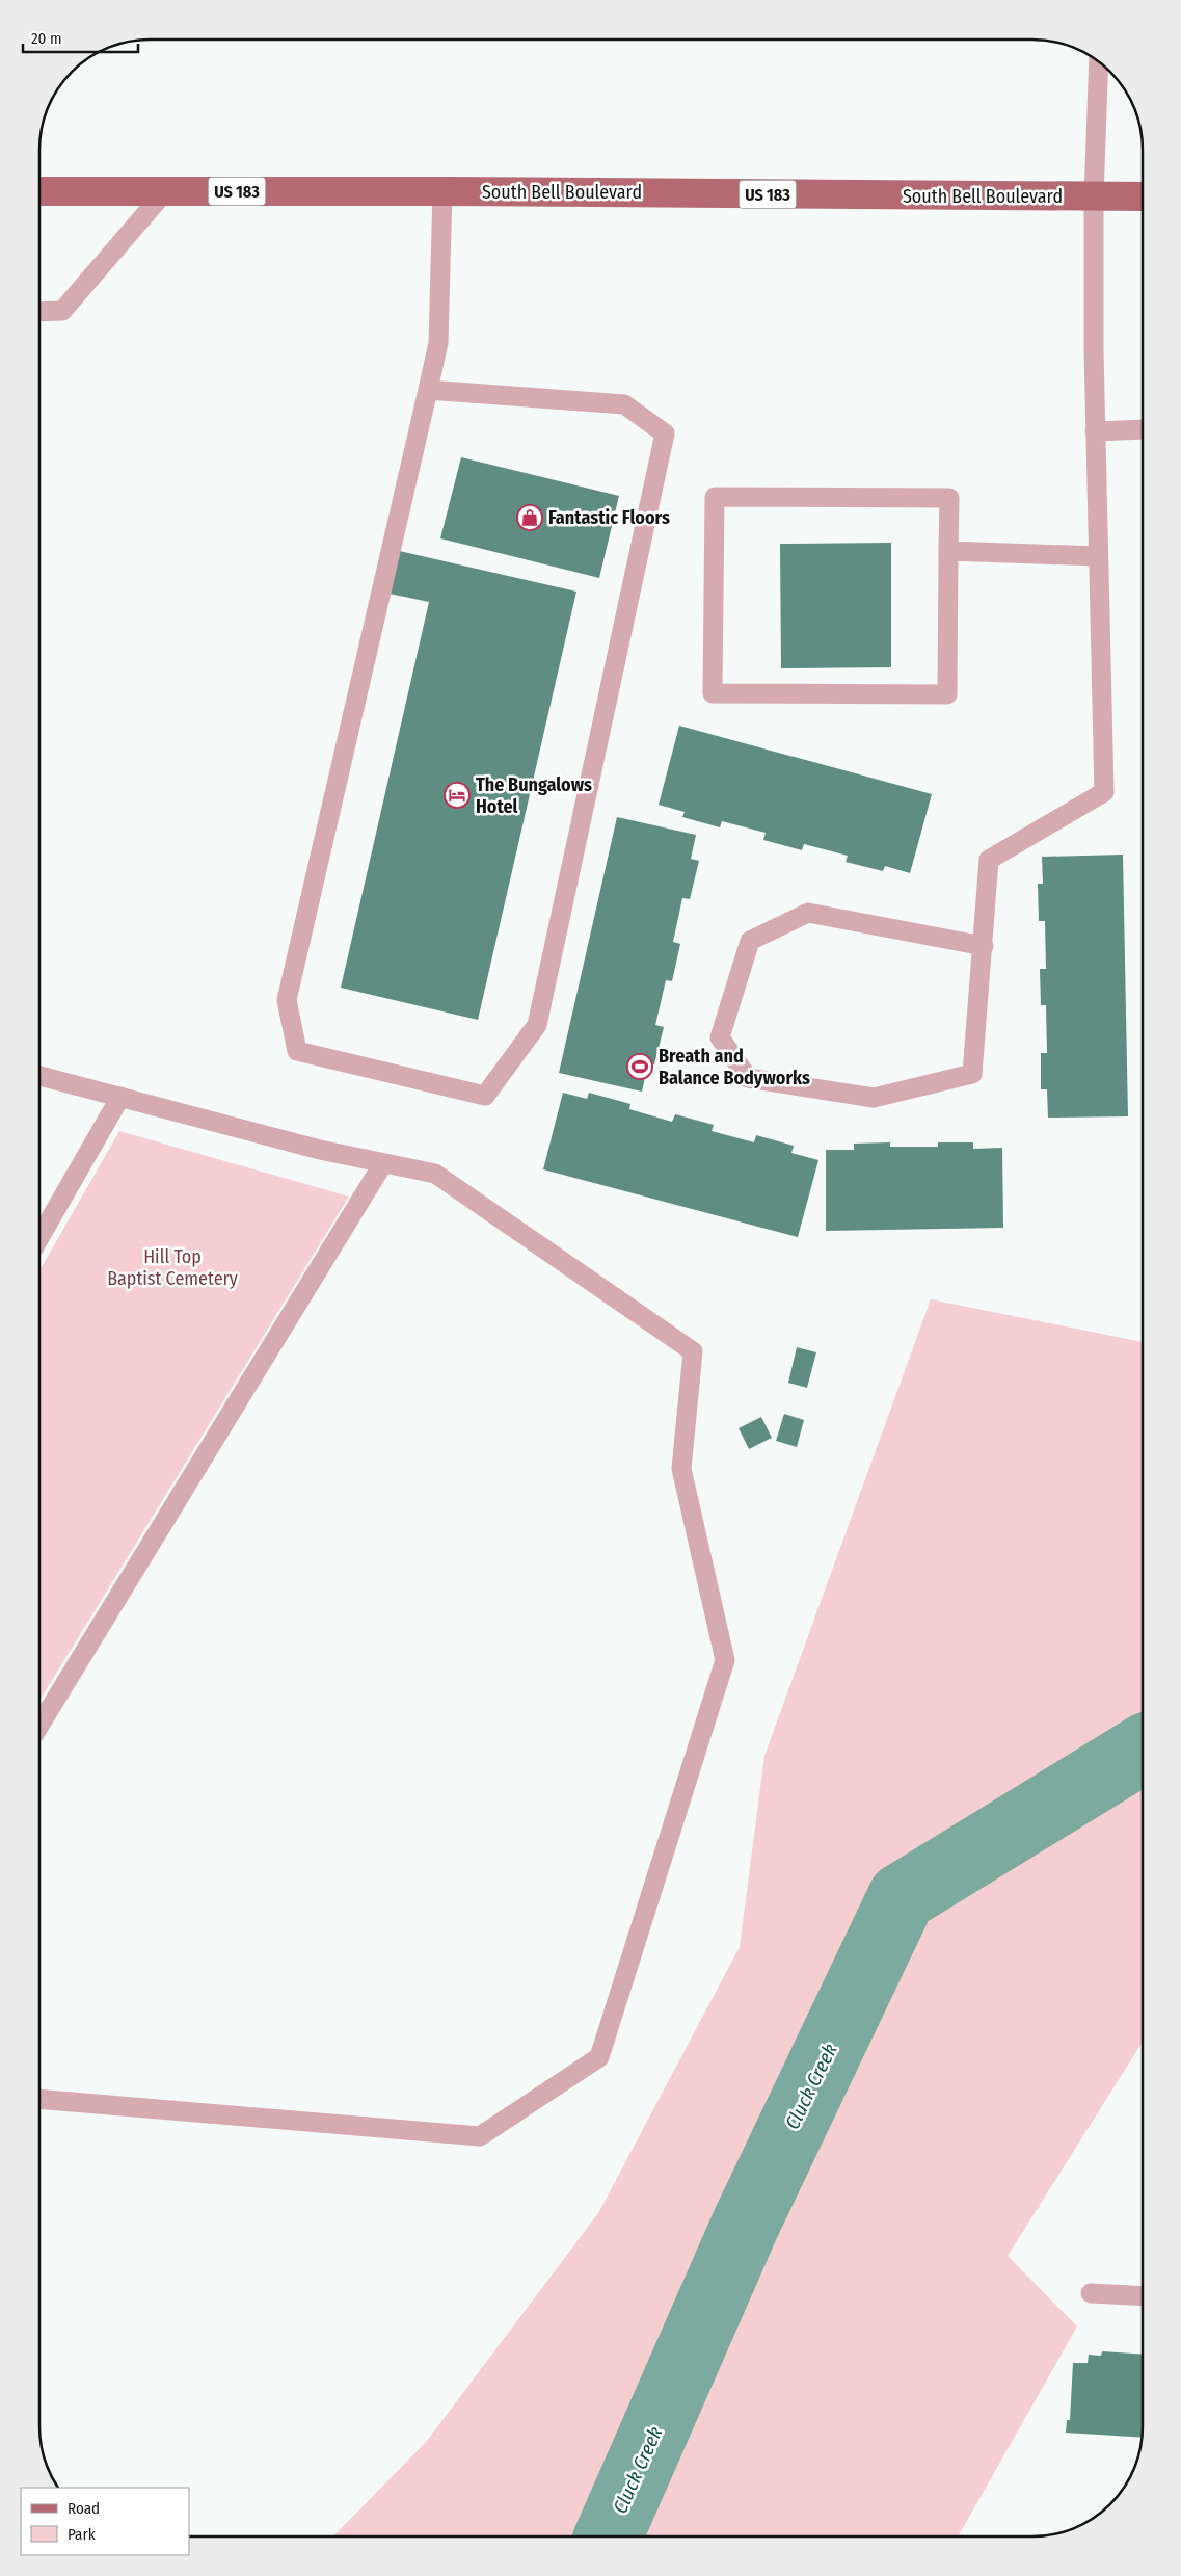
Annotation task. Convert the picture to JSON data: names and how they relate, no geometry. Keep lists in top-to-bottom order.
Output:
{
  "streets": {
    "main road": ["US 183", "South Bell Boulevard"]
  },
  "crossings": [
    ["US 183", "South Bell Boulevard"]
  ],
  "water": ["Cluck Creek"],
  "parks": ["Hill Top Baptist Cemetery"],
  "places": {
    "shop": ["Fantastic Floors"],
    "hotel": ["The Bungalows Hotel"],
    "sports": ["Breath and Balance Bodyworks"]
  },
  "legend": ["Road", "Park"],
  "scale_bar": "20 m"
}
